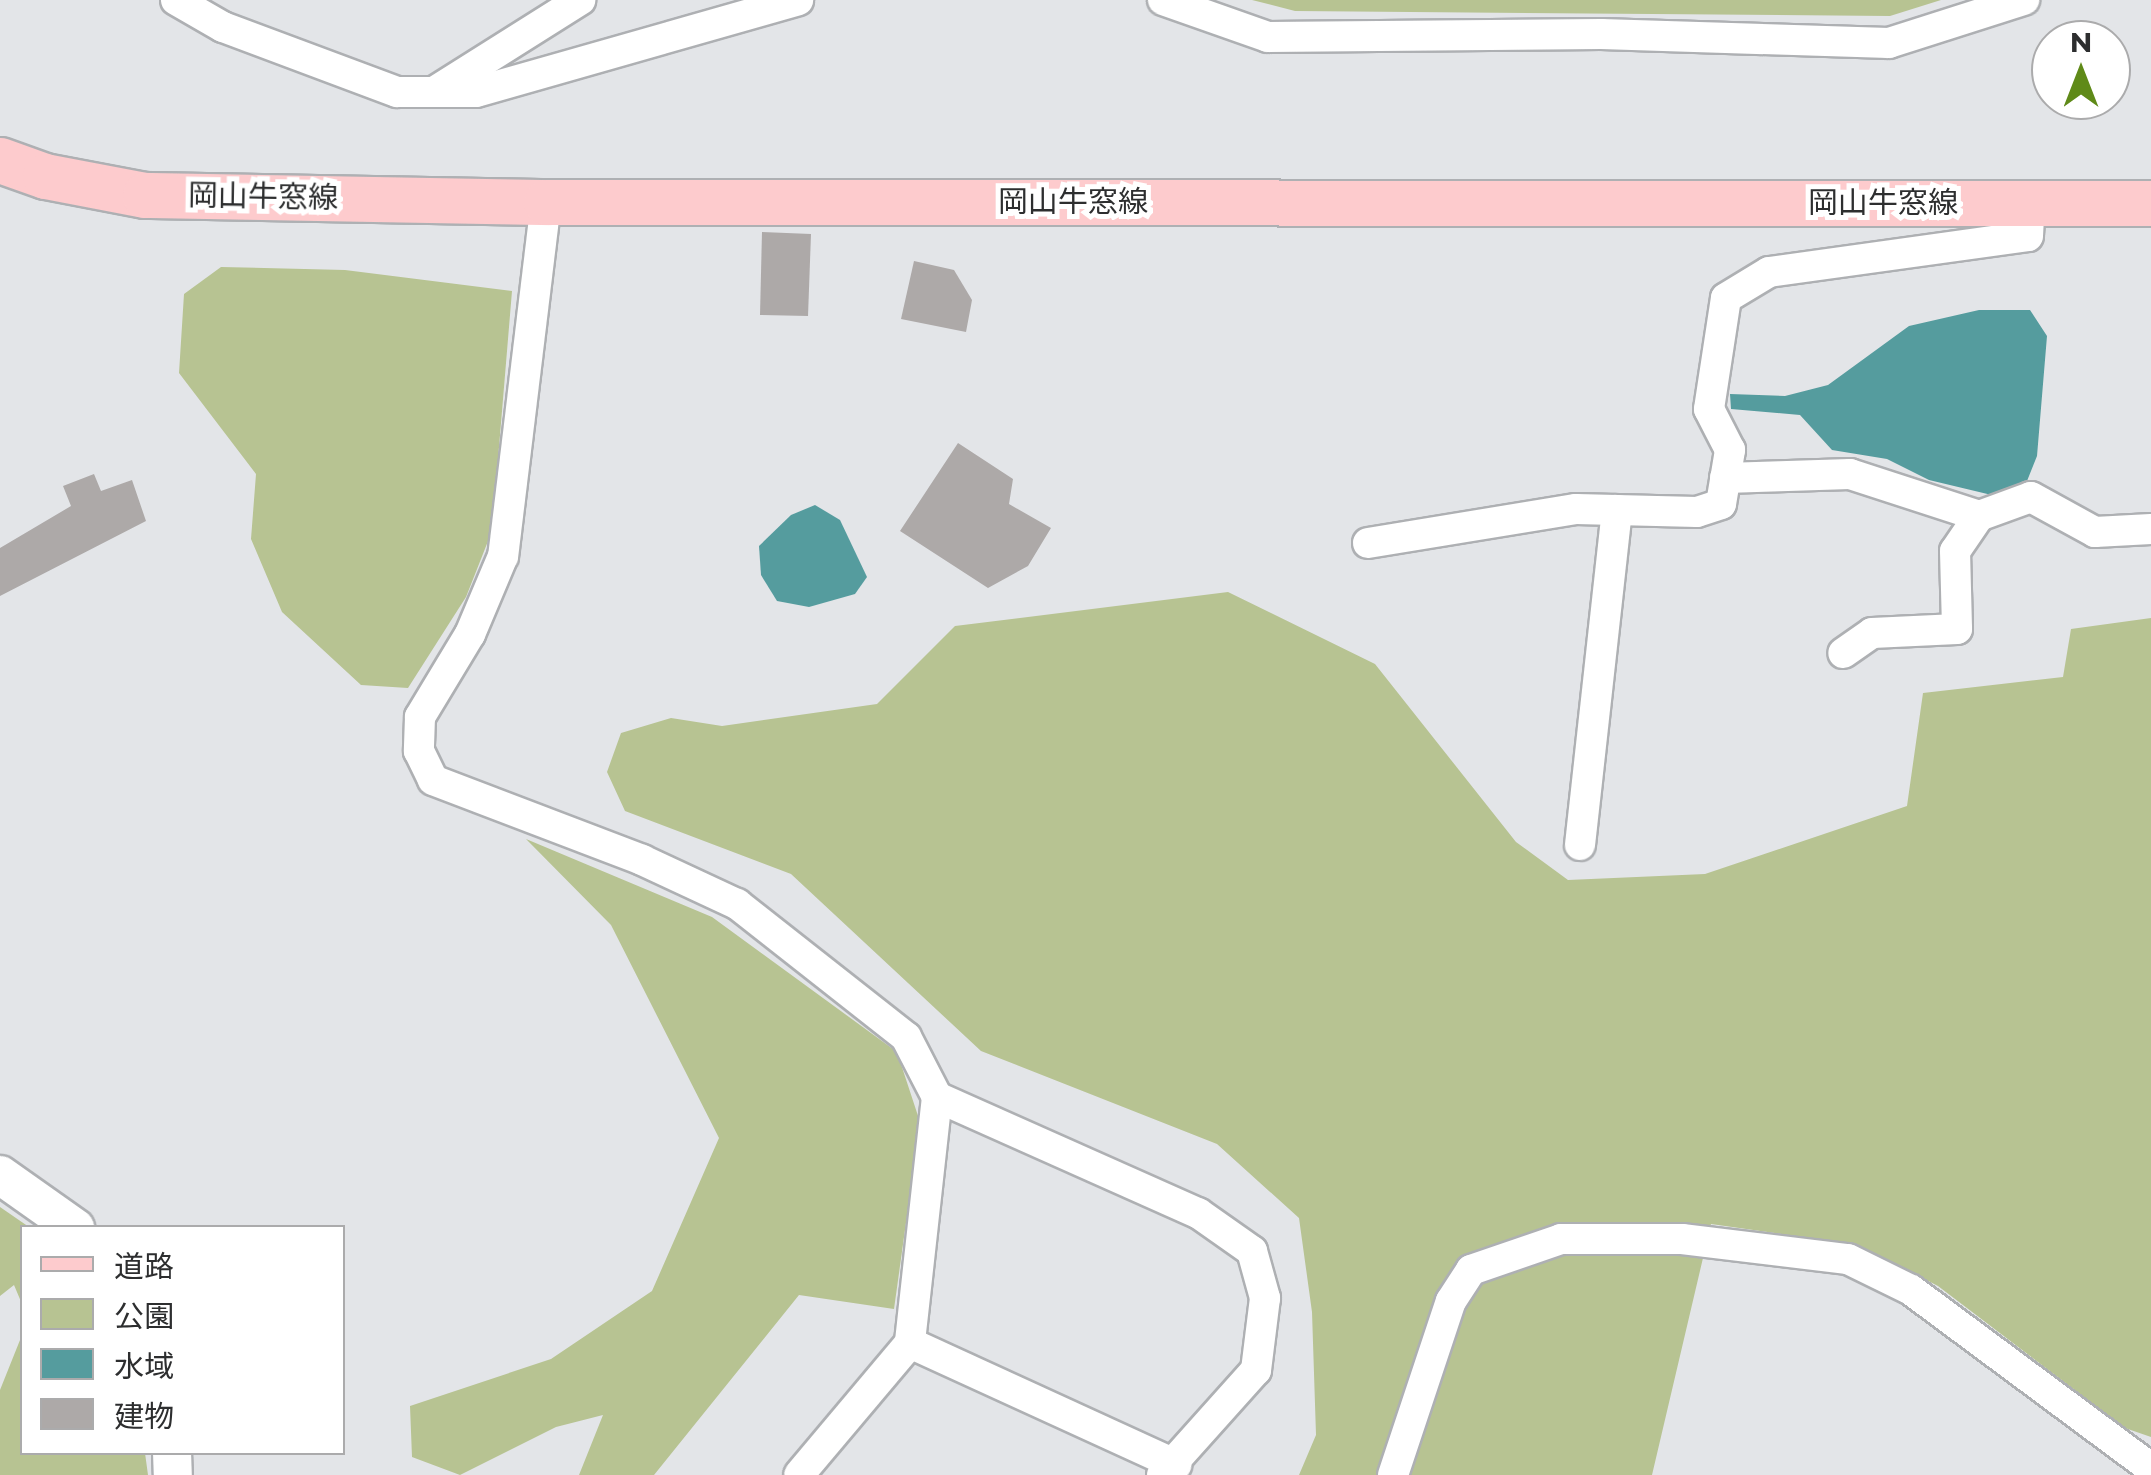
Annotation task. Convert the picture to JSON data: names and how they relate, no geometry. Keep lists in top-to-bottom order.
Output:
{
  "streets": {
    "main road": ["岡山牛窓線"]
  },
  "legend": [
    "道路",
    "公園",
    "水域",
    "建物"
  ],
  "north": "top"
}
